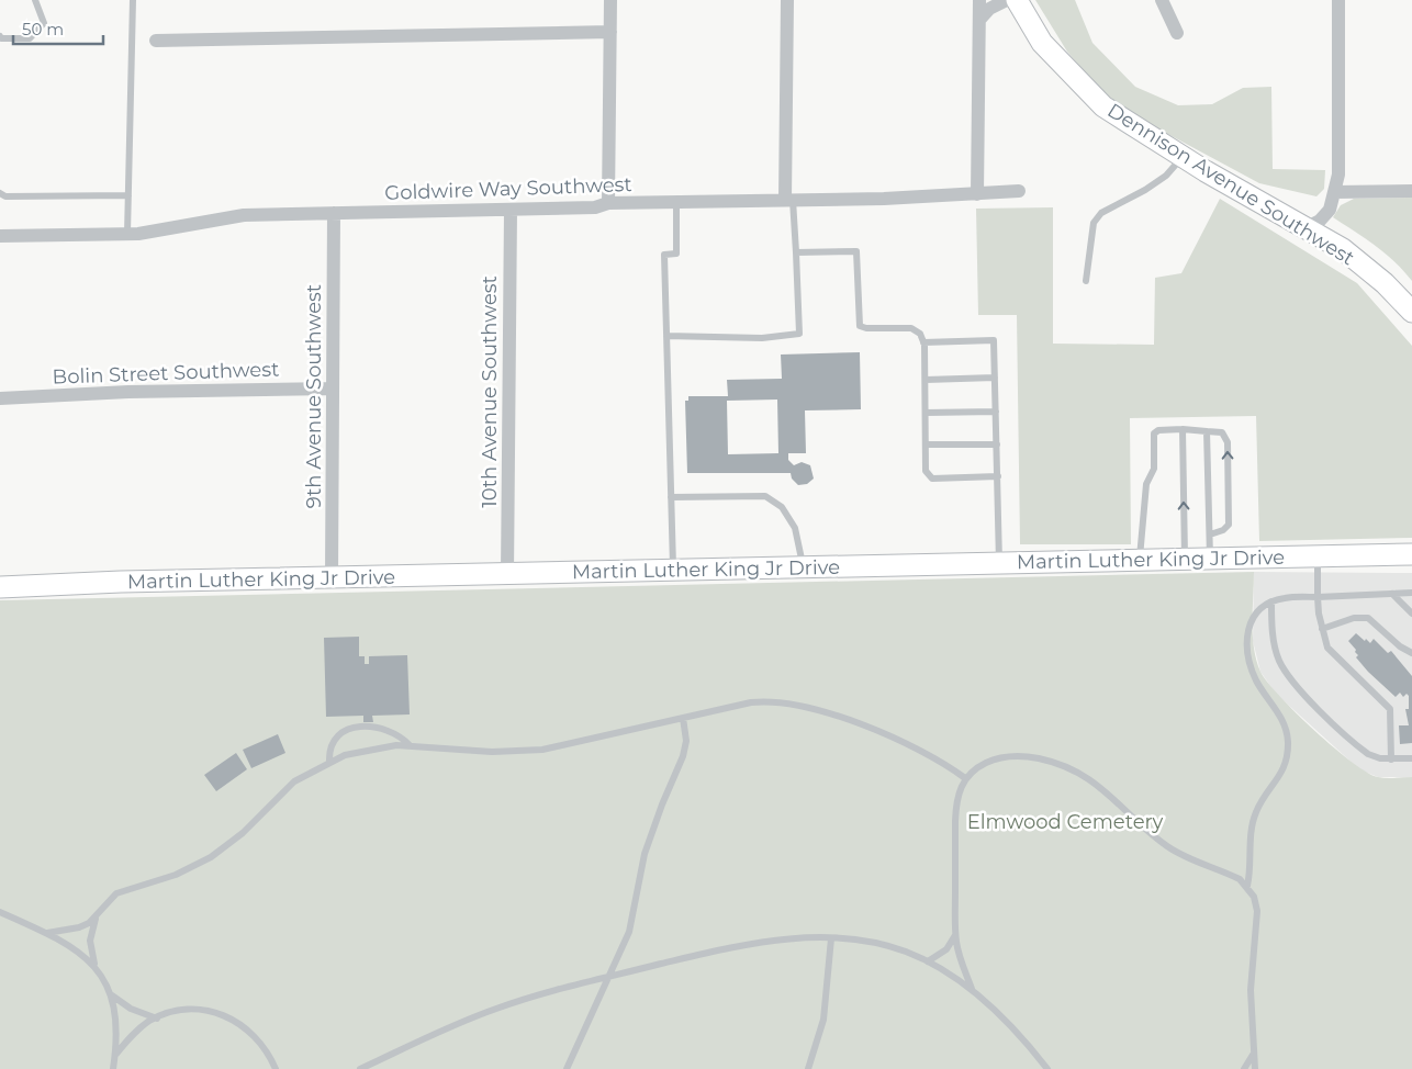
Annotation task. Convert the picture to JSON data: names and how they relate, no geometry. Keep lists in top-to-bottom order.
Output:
{
  "streets": {
    "main road": ["Dennison Avenue Southwest", "Martin Luther King Jr Drive"],
    "street": [
      "Goldwire Way Southwest",
      "Bolin Street Southwest",
      "10th Avenue Southwest",
      "9th Avenue Southwest"
    ]
  },
  "crossings": [
    ["Goldwire Way Southwest", "10th Avenue Southwest"],
    ["Goldwire Way Southwest", "9th Avenue Southwest"],
    ["Bolin Street Southwest", "9th Avenue Southwest"],
    ["10th Avenue Southwest", "Martin Luther King Jr Drive"],
    ["9th Avenue Southwest", "Martin Luther King Jr Drive"]
  ],
  "parks": ["Elmwood Cemetery"],
  "scale_bar": "50 m"
}
